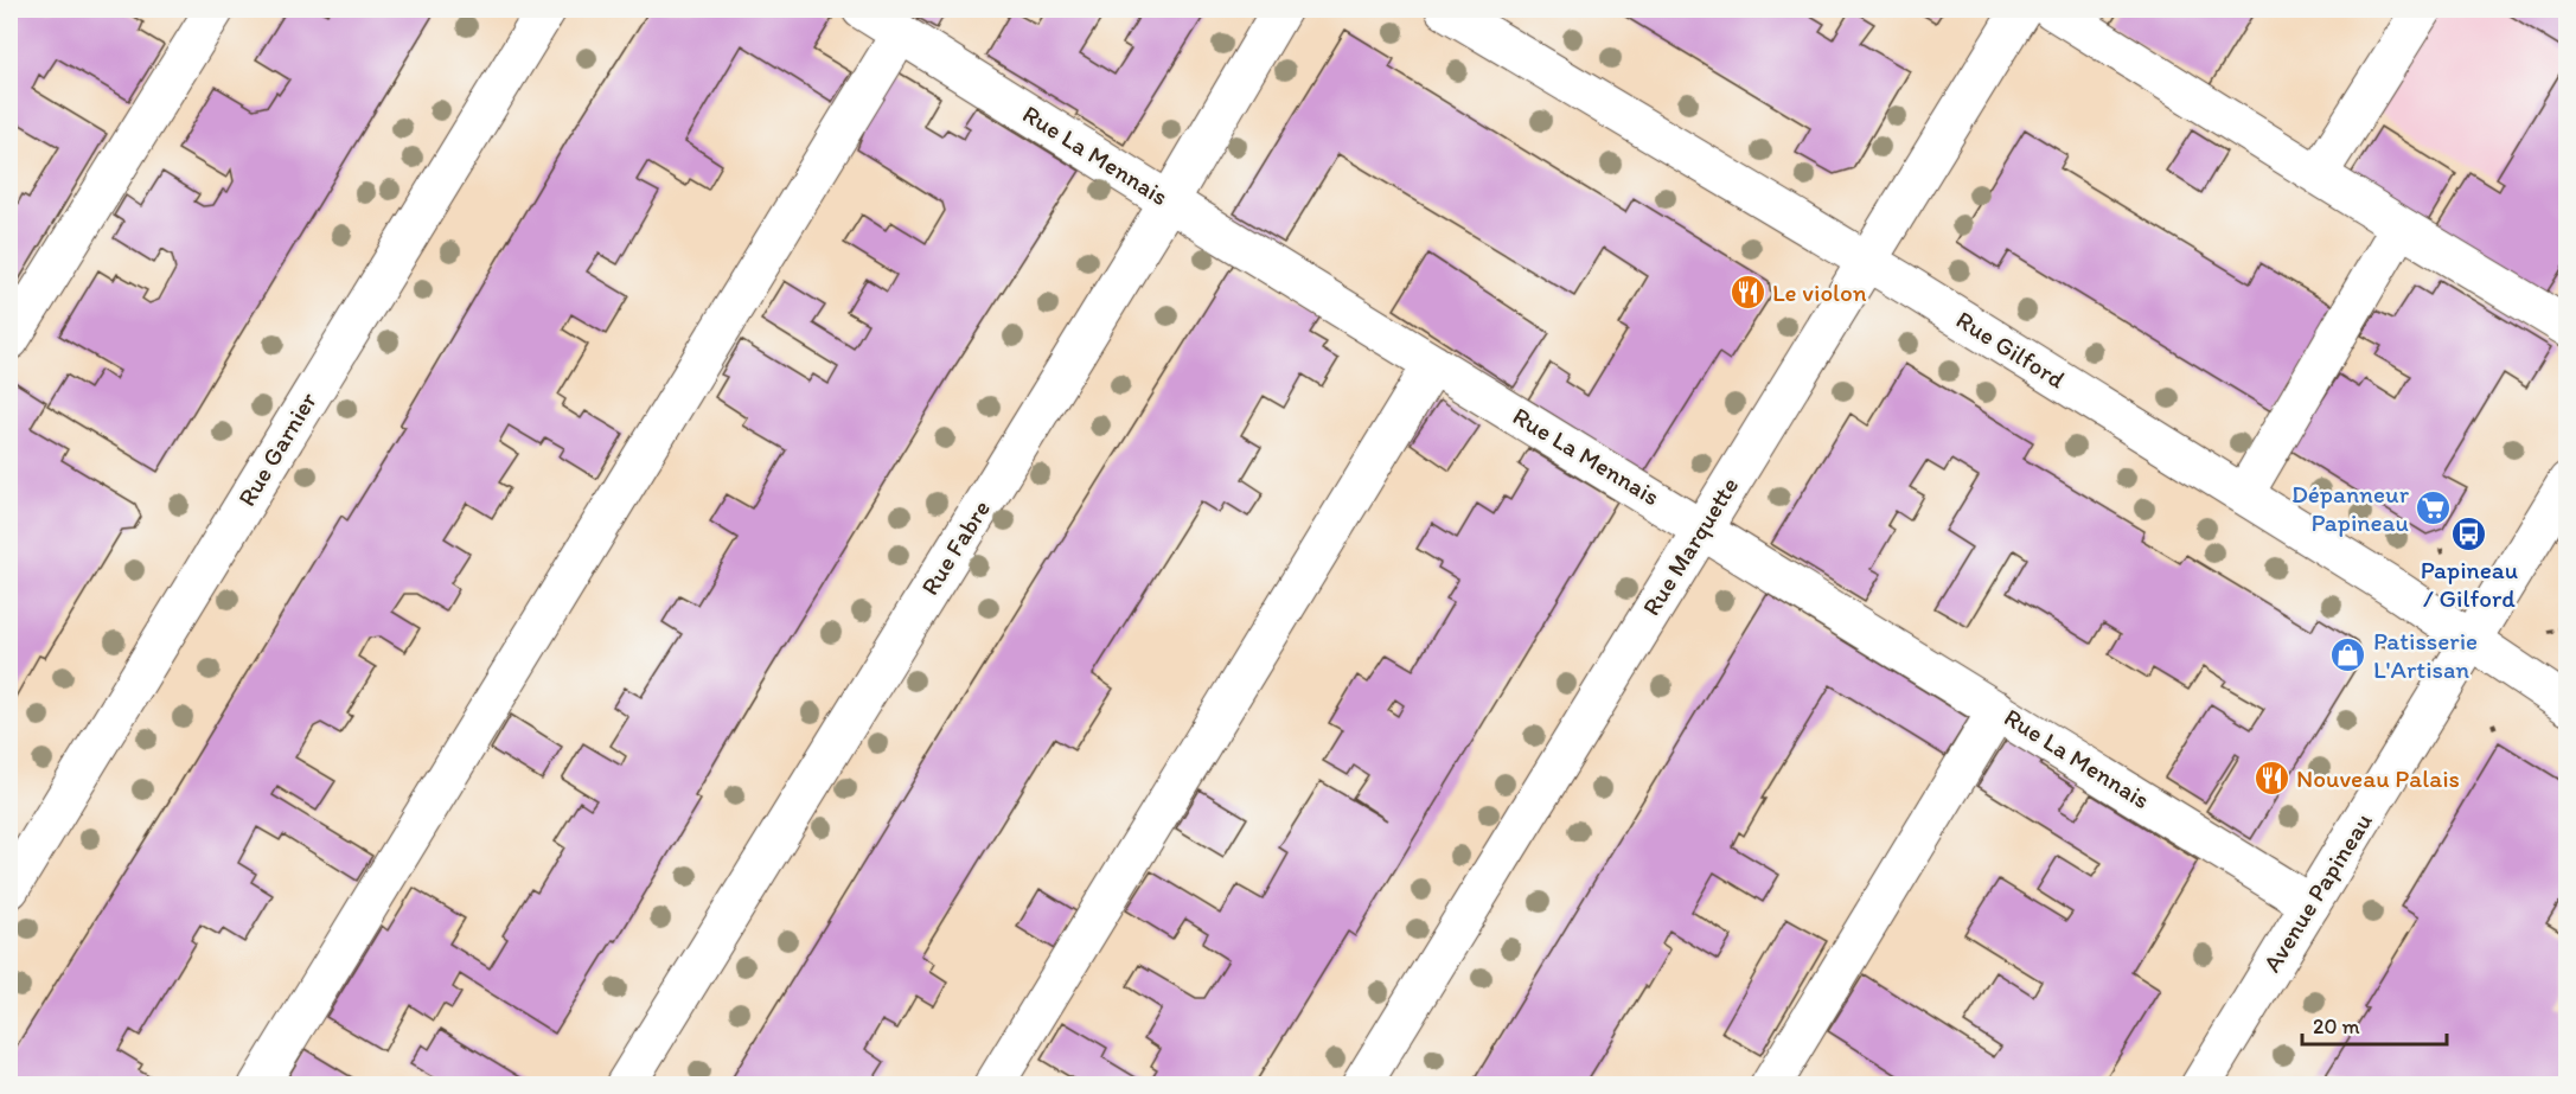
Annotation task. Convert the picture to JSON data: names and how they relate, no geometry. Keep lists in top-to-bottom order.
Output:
{
  "streets": {
    "street": [
      "Rue La Mennais",
      "Rue Gilford",
      "Rue Garnier",
      "Rue Marquette",
      "Rue Fabre",
      "Avenue Papineau"
    ]
  },
  "crossings": [
    ["Rue La Mennais", "Rue Marquette"],
    ["Rue La Mennais", "Rue Fabre"],
    ["Rue La Mennais", "Avenue Papineau"],
    ["Rue Gilford", "Rue Marquette"],
    ["Rue Gilford", "Avenue Papineau"]
  ],
  "places": {
    "restaurant": ["Le violon", "Nouveau Palais"],
    "supermarket": ["Dépanneur Papineau"],
    "bus stop": ["Papineau / Gilford"],
    "shop": ["Patisserie L'Artisan"]
  },
  "scale_bar": "20 m"
}
